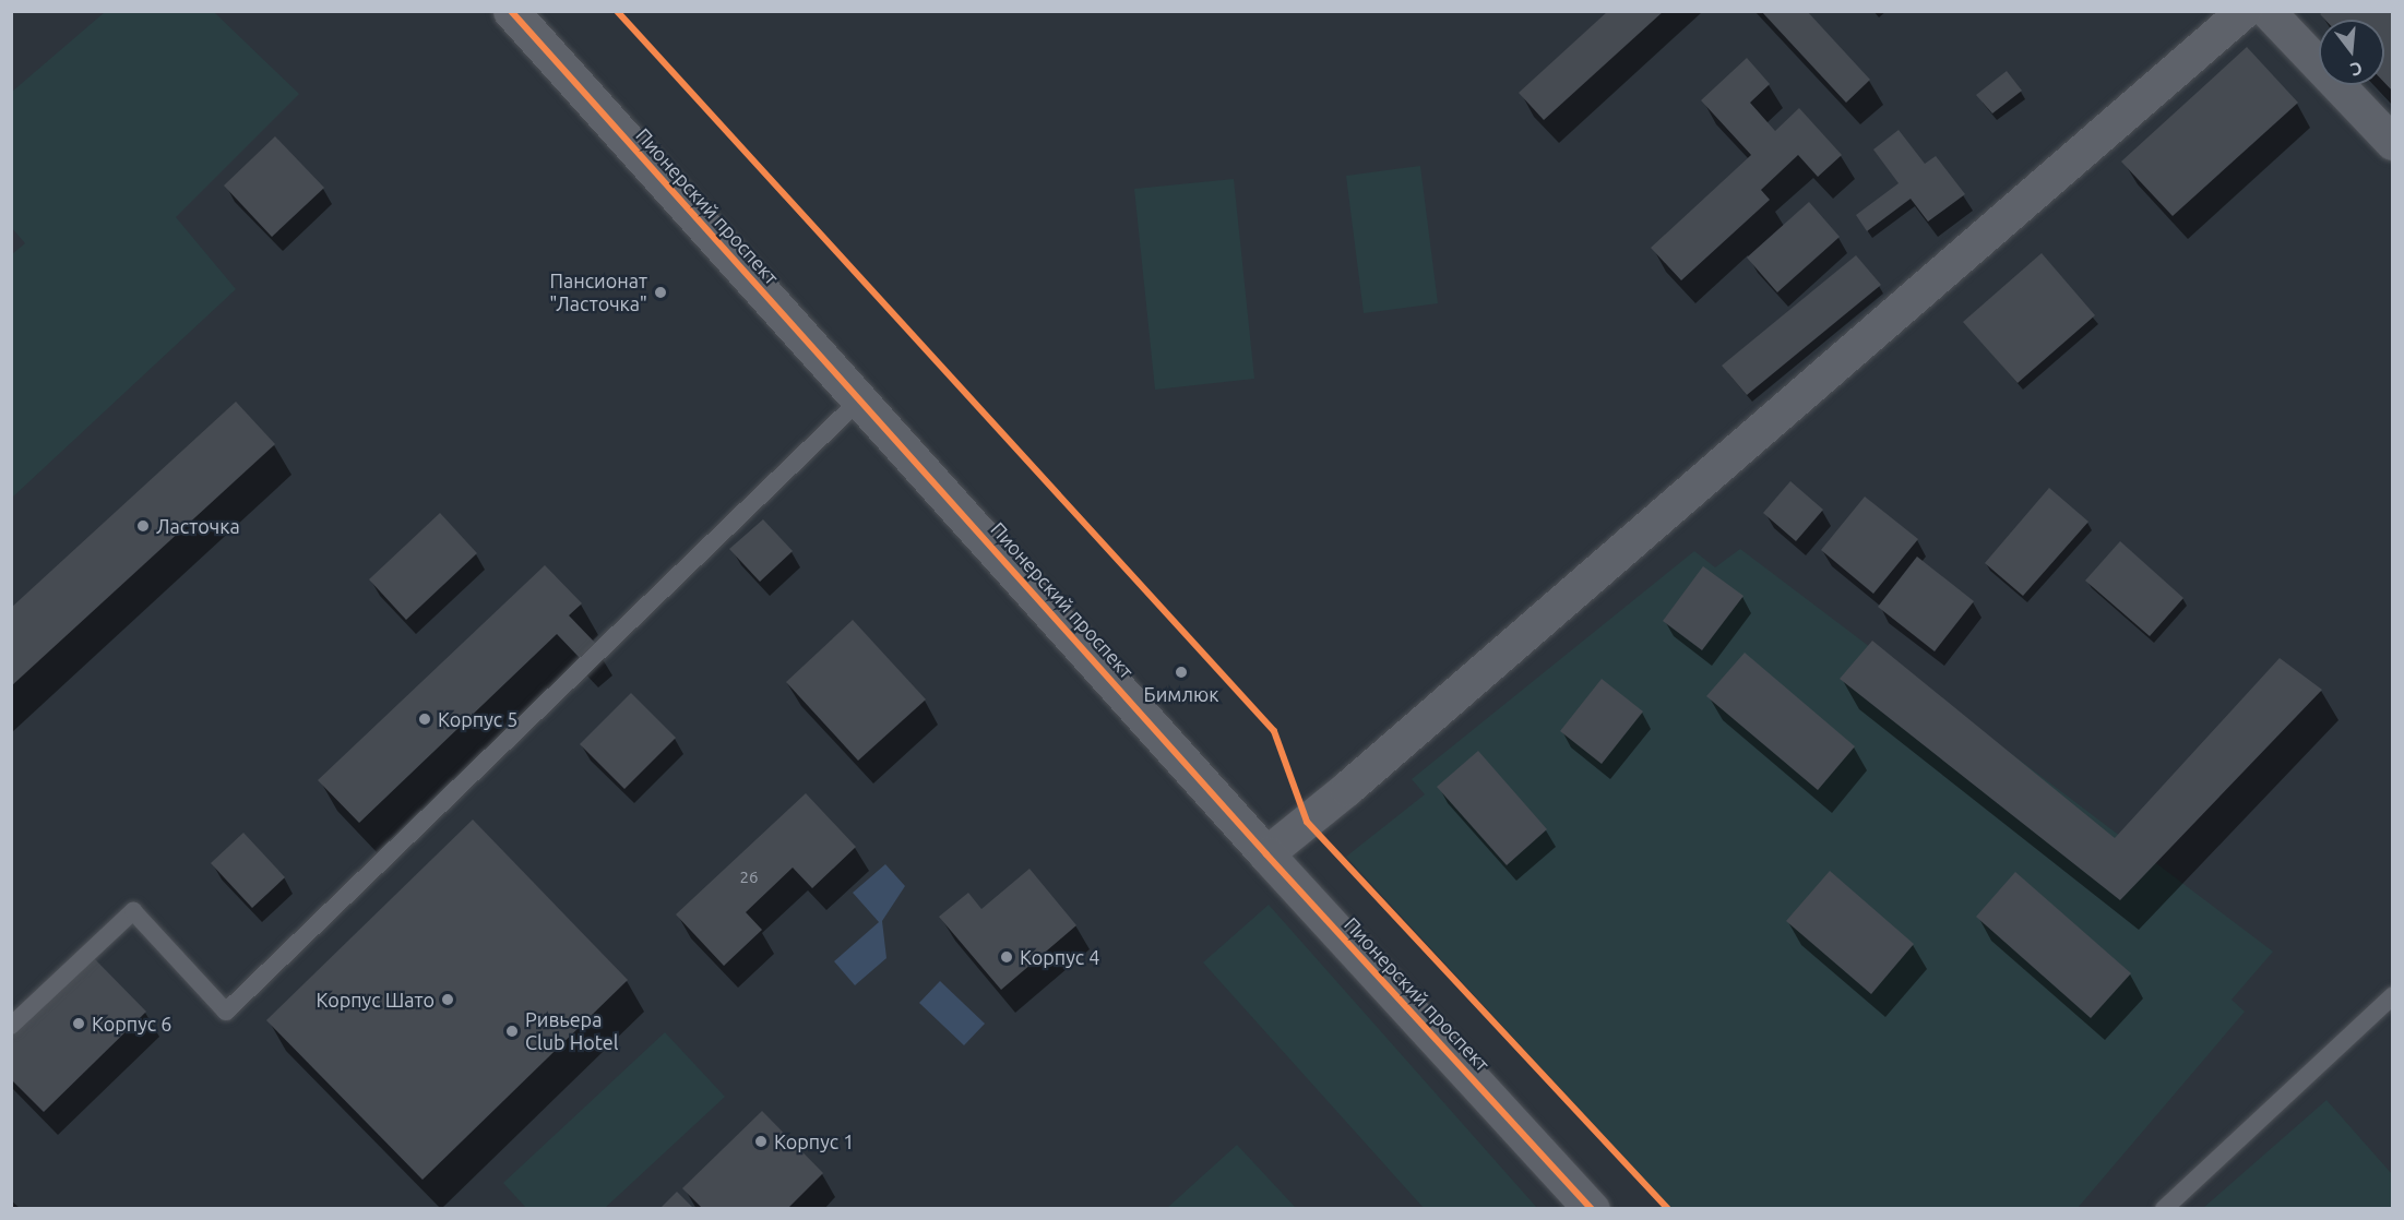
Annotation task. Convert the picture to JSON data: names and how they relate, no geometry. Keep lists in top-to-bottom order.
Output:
{
  "streets": {
    "street": ["Пионерский проспект"]
  },
  "places": [
    "Пансионат \"Ласточка\"",
    "Ласточка",
    "Бимлюк",
    "Корпус 5",
    "Корпус 4",
    "Корпус Шато",
    "Корпус 6",
    "Ривьера Club Hotel",
    "Корпус 1"
  ],
  "house_numbers": ["26"],
  "north": "bottom"
}
